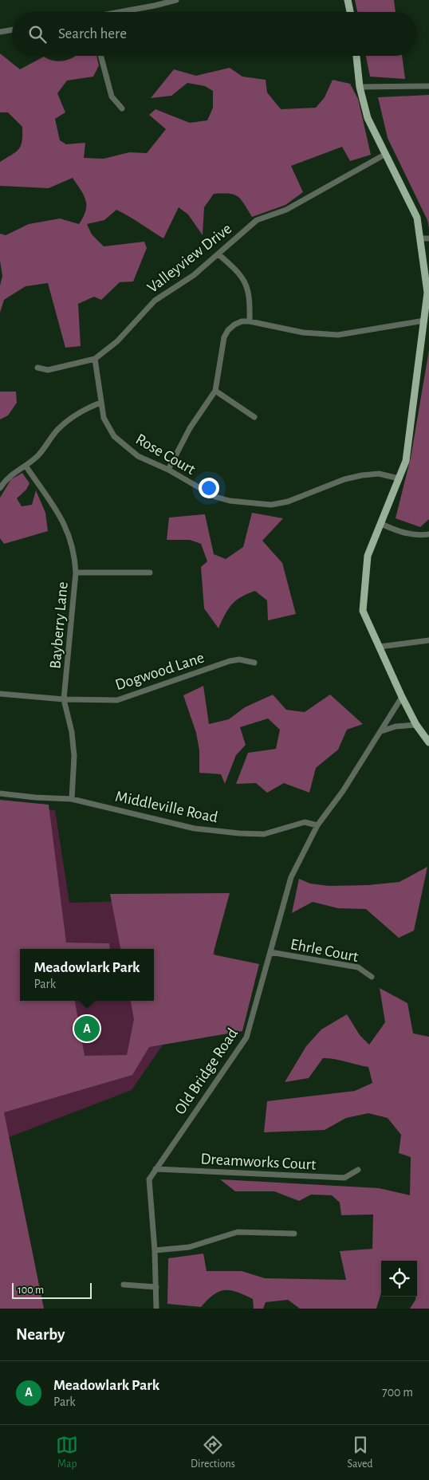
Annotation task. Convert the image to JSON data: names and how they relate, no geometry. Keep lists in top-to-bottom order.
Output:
{
  "streets": {
    "street": [
      "Valleyview Drive",
      "Rose Court",
      "Bayberry Lane",
      "Dogwood Lane",
      "Middleville Road",
      "Ehrle Court",
      "Old Bridge Road",
      "Dreamworks Court"
    ]
  },
  "crossings": [
    ["Valleyview Drive", "Rose Court"],
    ["Bayberry Lane", "Dogwood Lane"],
    ["Bayberry Lane", "Middleville Road"],
    ["Middleville Road", "Old Bridge Road"],
    ["Ehrle Court", "Old Bridge Road"],
    ["Old Bridge Road", "Dreamworks Court"]
  ],
  "scale_bar": "100 m",
  "page": {
    "search": "Search here",
    "popup": ["Meadowlark Park", "Park"],
    "pins": "A",
    "scale": "100 m",
    "heading": "Nearby",
    "list": [
      {
        "mark": "A",
        "name": "Meadowlark Park",
        "note": "Park",
        "value": "700 m"
      }
    ],
    "nav": ["Map", "Directions", "Saved"]
  }
}
